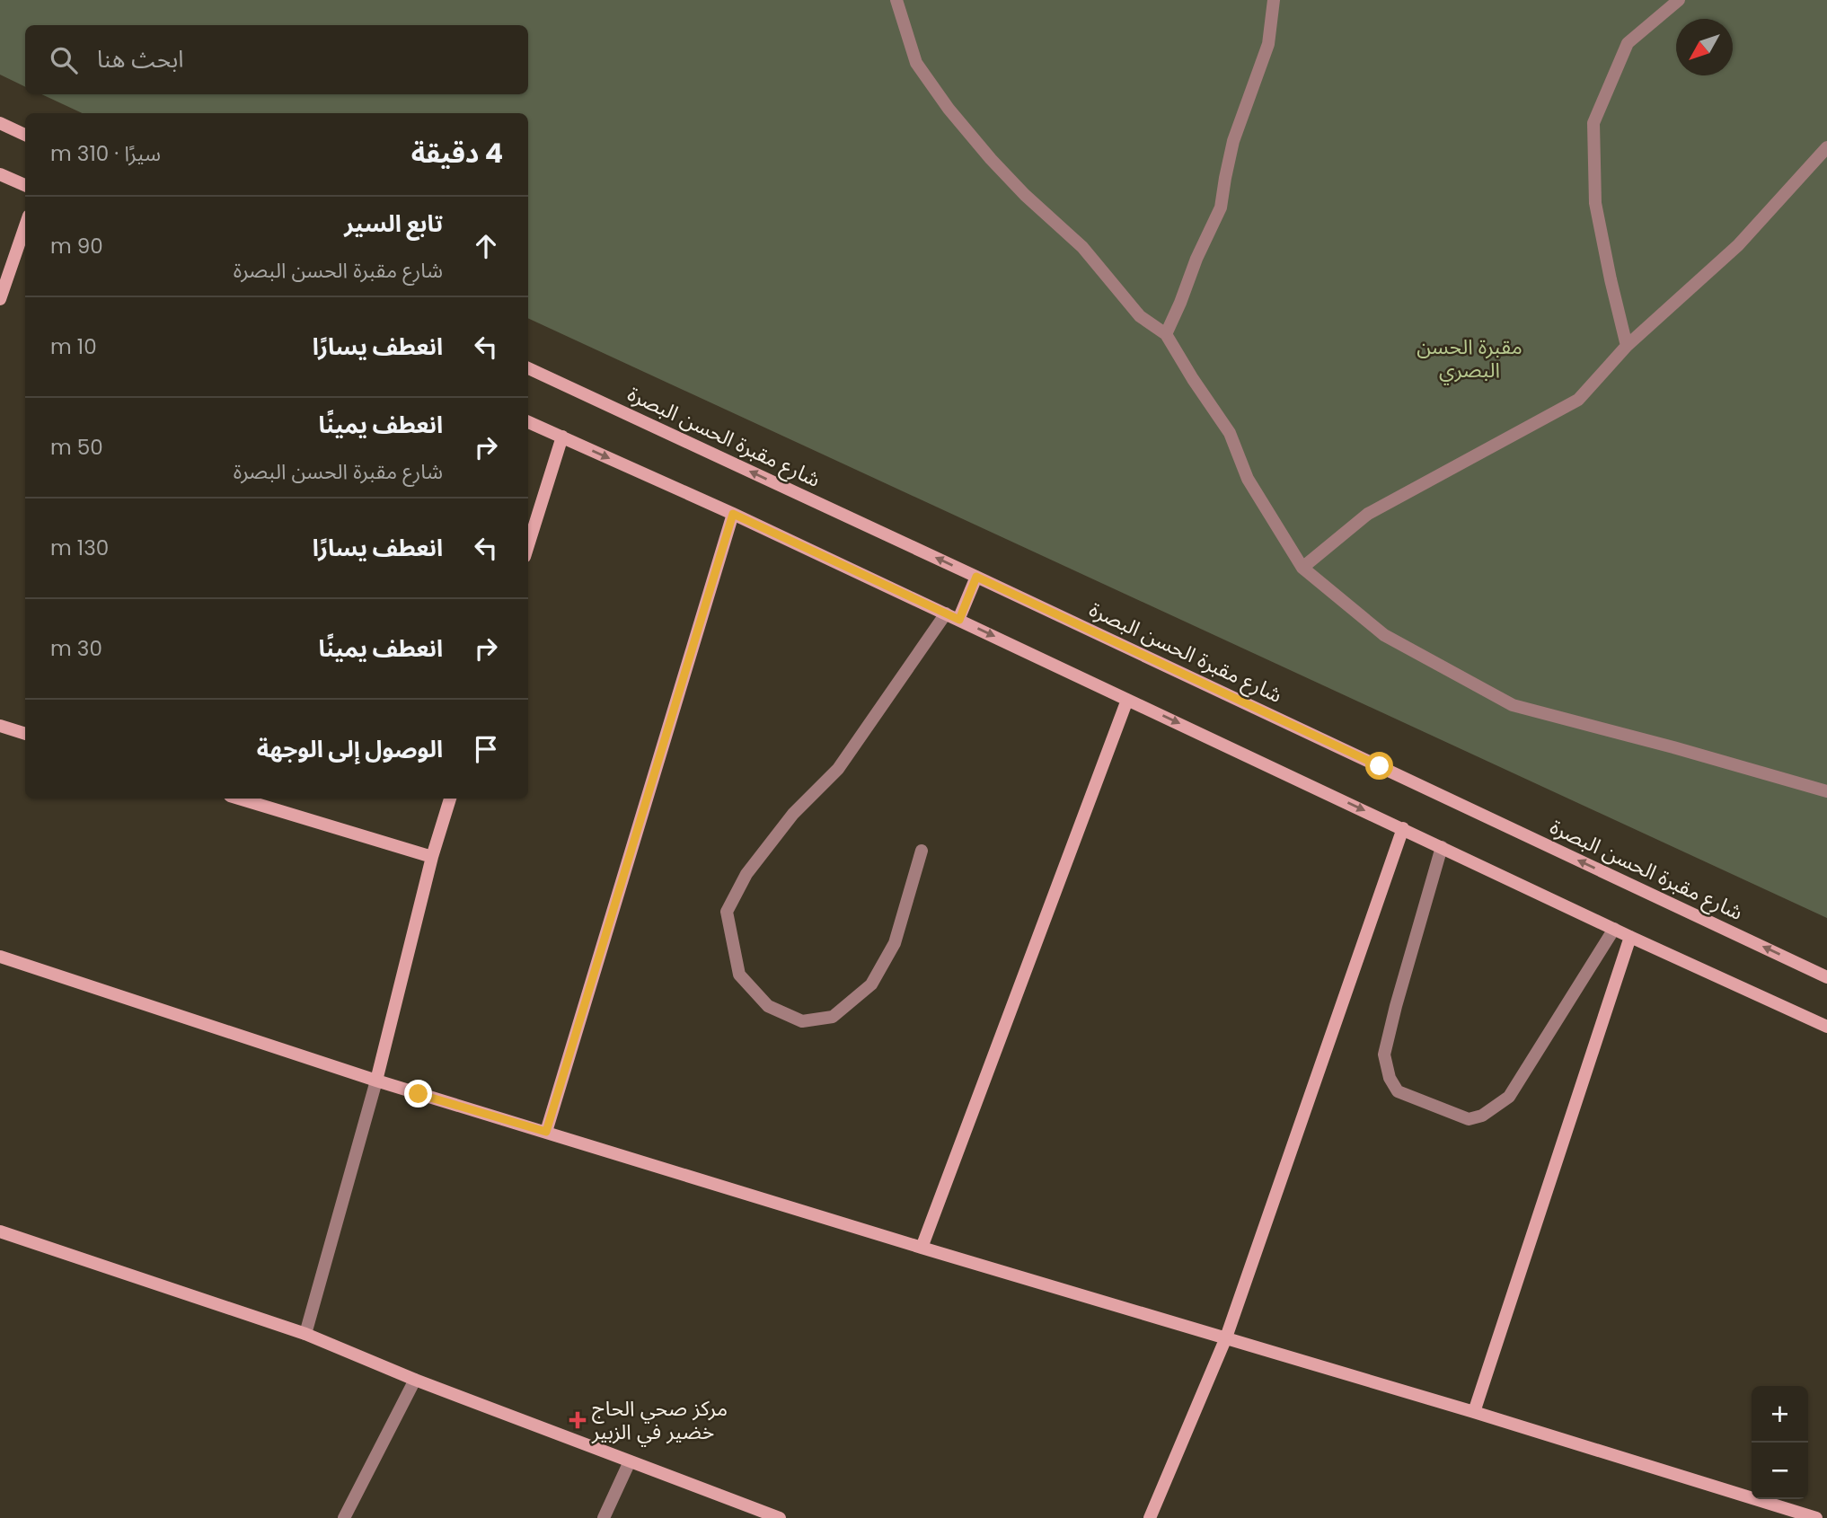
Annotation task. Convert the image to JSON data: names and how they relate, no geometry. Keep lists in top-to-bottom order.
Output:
{
  "streets": {
    "street": ["شارع مقبرة الحسن البصرة"]
  },
  "parks": ["مقبرة الحسن البصري"],
  "places": {
    "health": ["مركز صحي الحاج خضير في الزبير"]
  },
  "north": "bottom left",
  "page": {
    "search": "ابحث هنا",
    "heading": ["4 دقيقة", "سيرًا · 310 m"],
    "list": [
      ["تابع السير", "شارع مقبرة الحسن البصرة", "90 m"],
      ["انعطف يسارًا", "10 m"],
      ["انعطف يمينًا", "شارع مقبرة الحسن البصرة", "50 m"],
      ["انعطف يسارًا", "130 m"],
      ["انعطف يمينًا", "30 m"],
      "الوصول إلى الوجهة"
    ],
    "map_buttons": ["+", "−"]
  }
}
